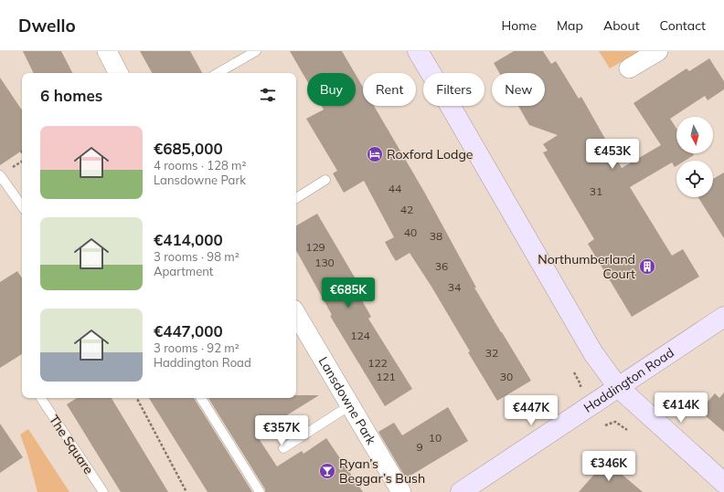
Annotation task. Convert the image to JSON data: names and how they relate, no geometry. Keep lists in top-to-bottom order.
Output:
{
  "streets": {
    "main road": ["Haddington Road"],
    "street": ["Lansdowne Park"],
    "lane": ["The Square"]
  },
  "places": {
    "hotel": ["Roxford Lodge"],
    "building": ["Northumberland Court"],
    "bar": ["Ryan’s Beggar’s Bush"]
  },
  "house_numbers": [
    "44",
    "31",
    "42",
    "40",
    "38",
    "129",
    "130",
    "36",
    "34",
    "124",
    "32",
    "122",
    "121",
    "30",
    "10",
    "9"
  ],
  "north": "bottom",
  "page": {
    "header": "Dwello",
    "nav": [
      "Home",
      "Map",
      "About",
      "Contact"
    ],
    "chip": [
      "Buy",
      "Rent",
      "Filters",
      "New"
    ],
    "heading": "6 homes",
    "list": [
      {
        "name": "€685,000",
        "note": "4 rooms · 128 m² · Lansdowne Park"
      },
      {
        "name": "€414,000",
        "note": "3 rooms · 98 m² · Apartment"
      },
      {
        "name": "€447,000",
        "note": "3 rooms · 92 m² · Haddington Road"
      }
    ],
    "price": [
      "€453K",
      "€685K",
      "€414K",
      "€447K",
      "€357K",
      "€346K"
    ]
  }
}
